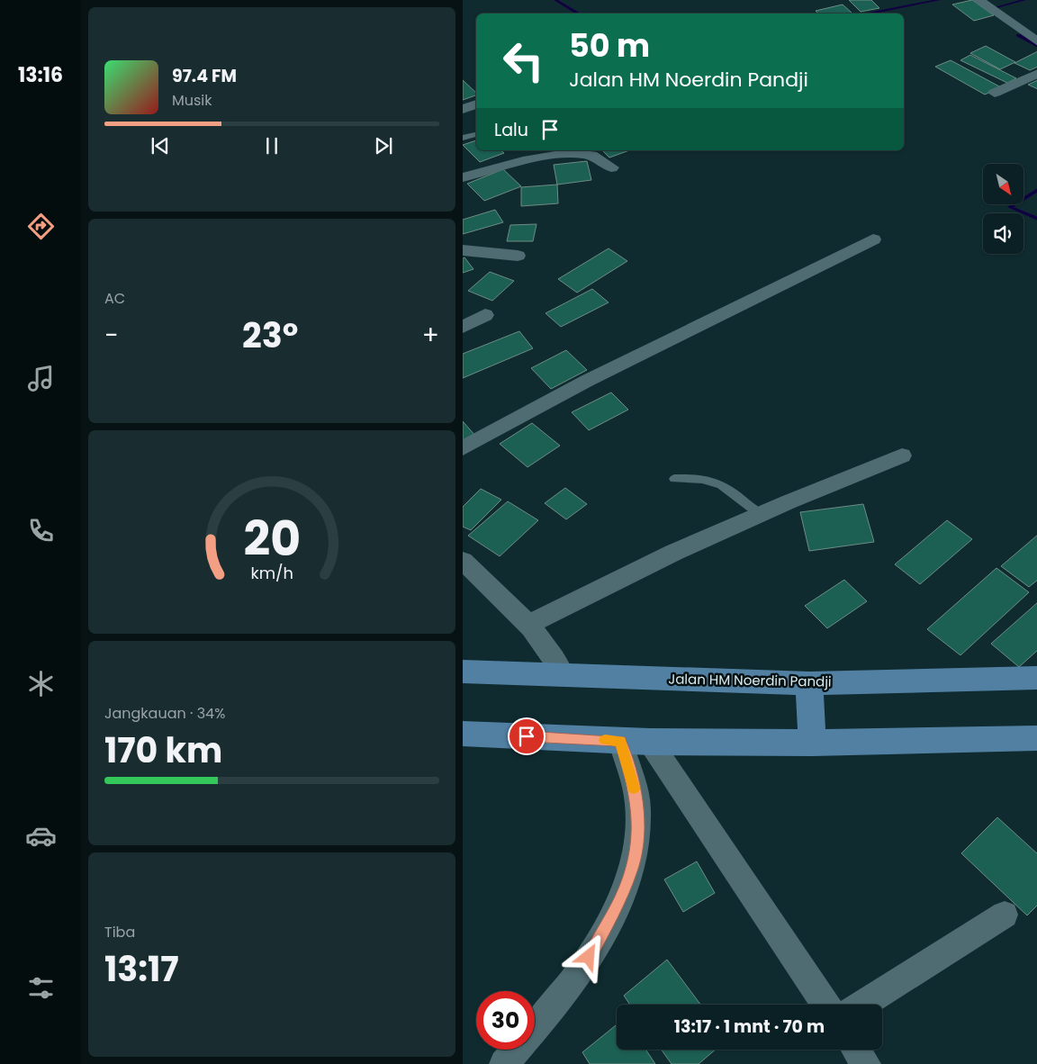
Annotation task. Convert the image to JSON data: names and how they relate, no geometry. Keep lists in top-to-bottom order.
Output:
{
  "streets": {
    "main road": ["Jalan HM Noerdin Pandji"]
  },
  "north": "bottom right",
  "page": {
    "tabs": "13:16",
    "turn": ["50 m", "Jalan HM Noerdin Pandji"],
    "song": ["97.4 FM", "Musik"],
    "then": "Lalu",
    "tile": [
      "AC",
      ["Jangkauan · 34%", "170 km"],
      ["Tiba", "13:17"]
    ],
    "heat": ["−", "23°", "+"],
    "limit": "30",
    "trip": "13:17 · 1 mnt · 70 m",
    "gauge": ["20", "km/h"]
  }
}
